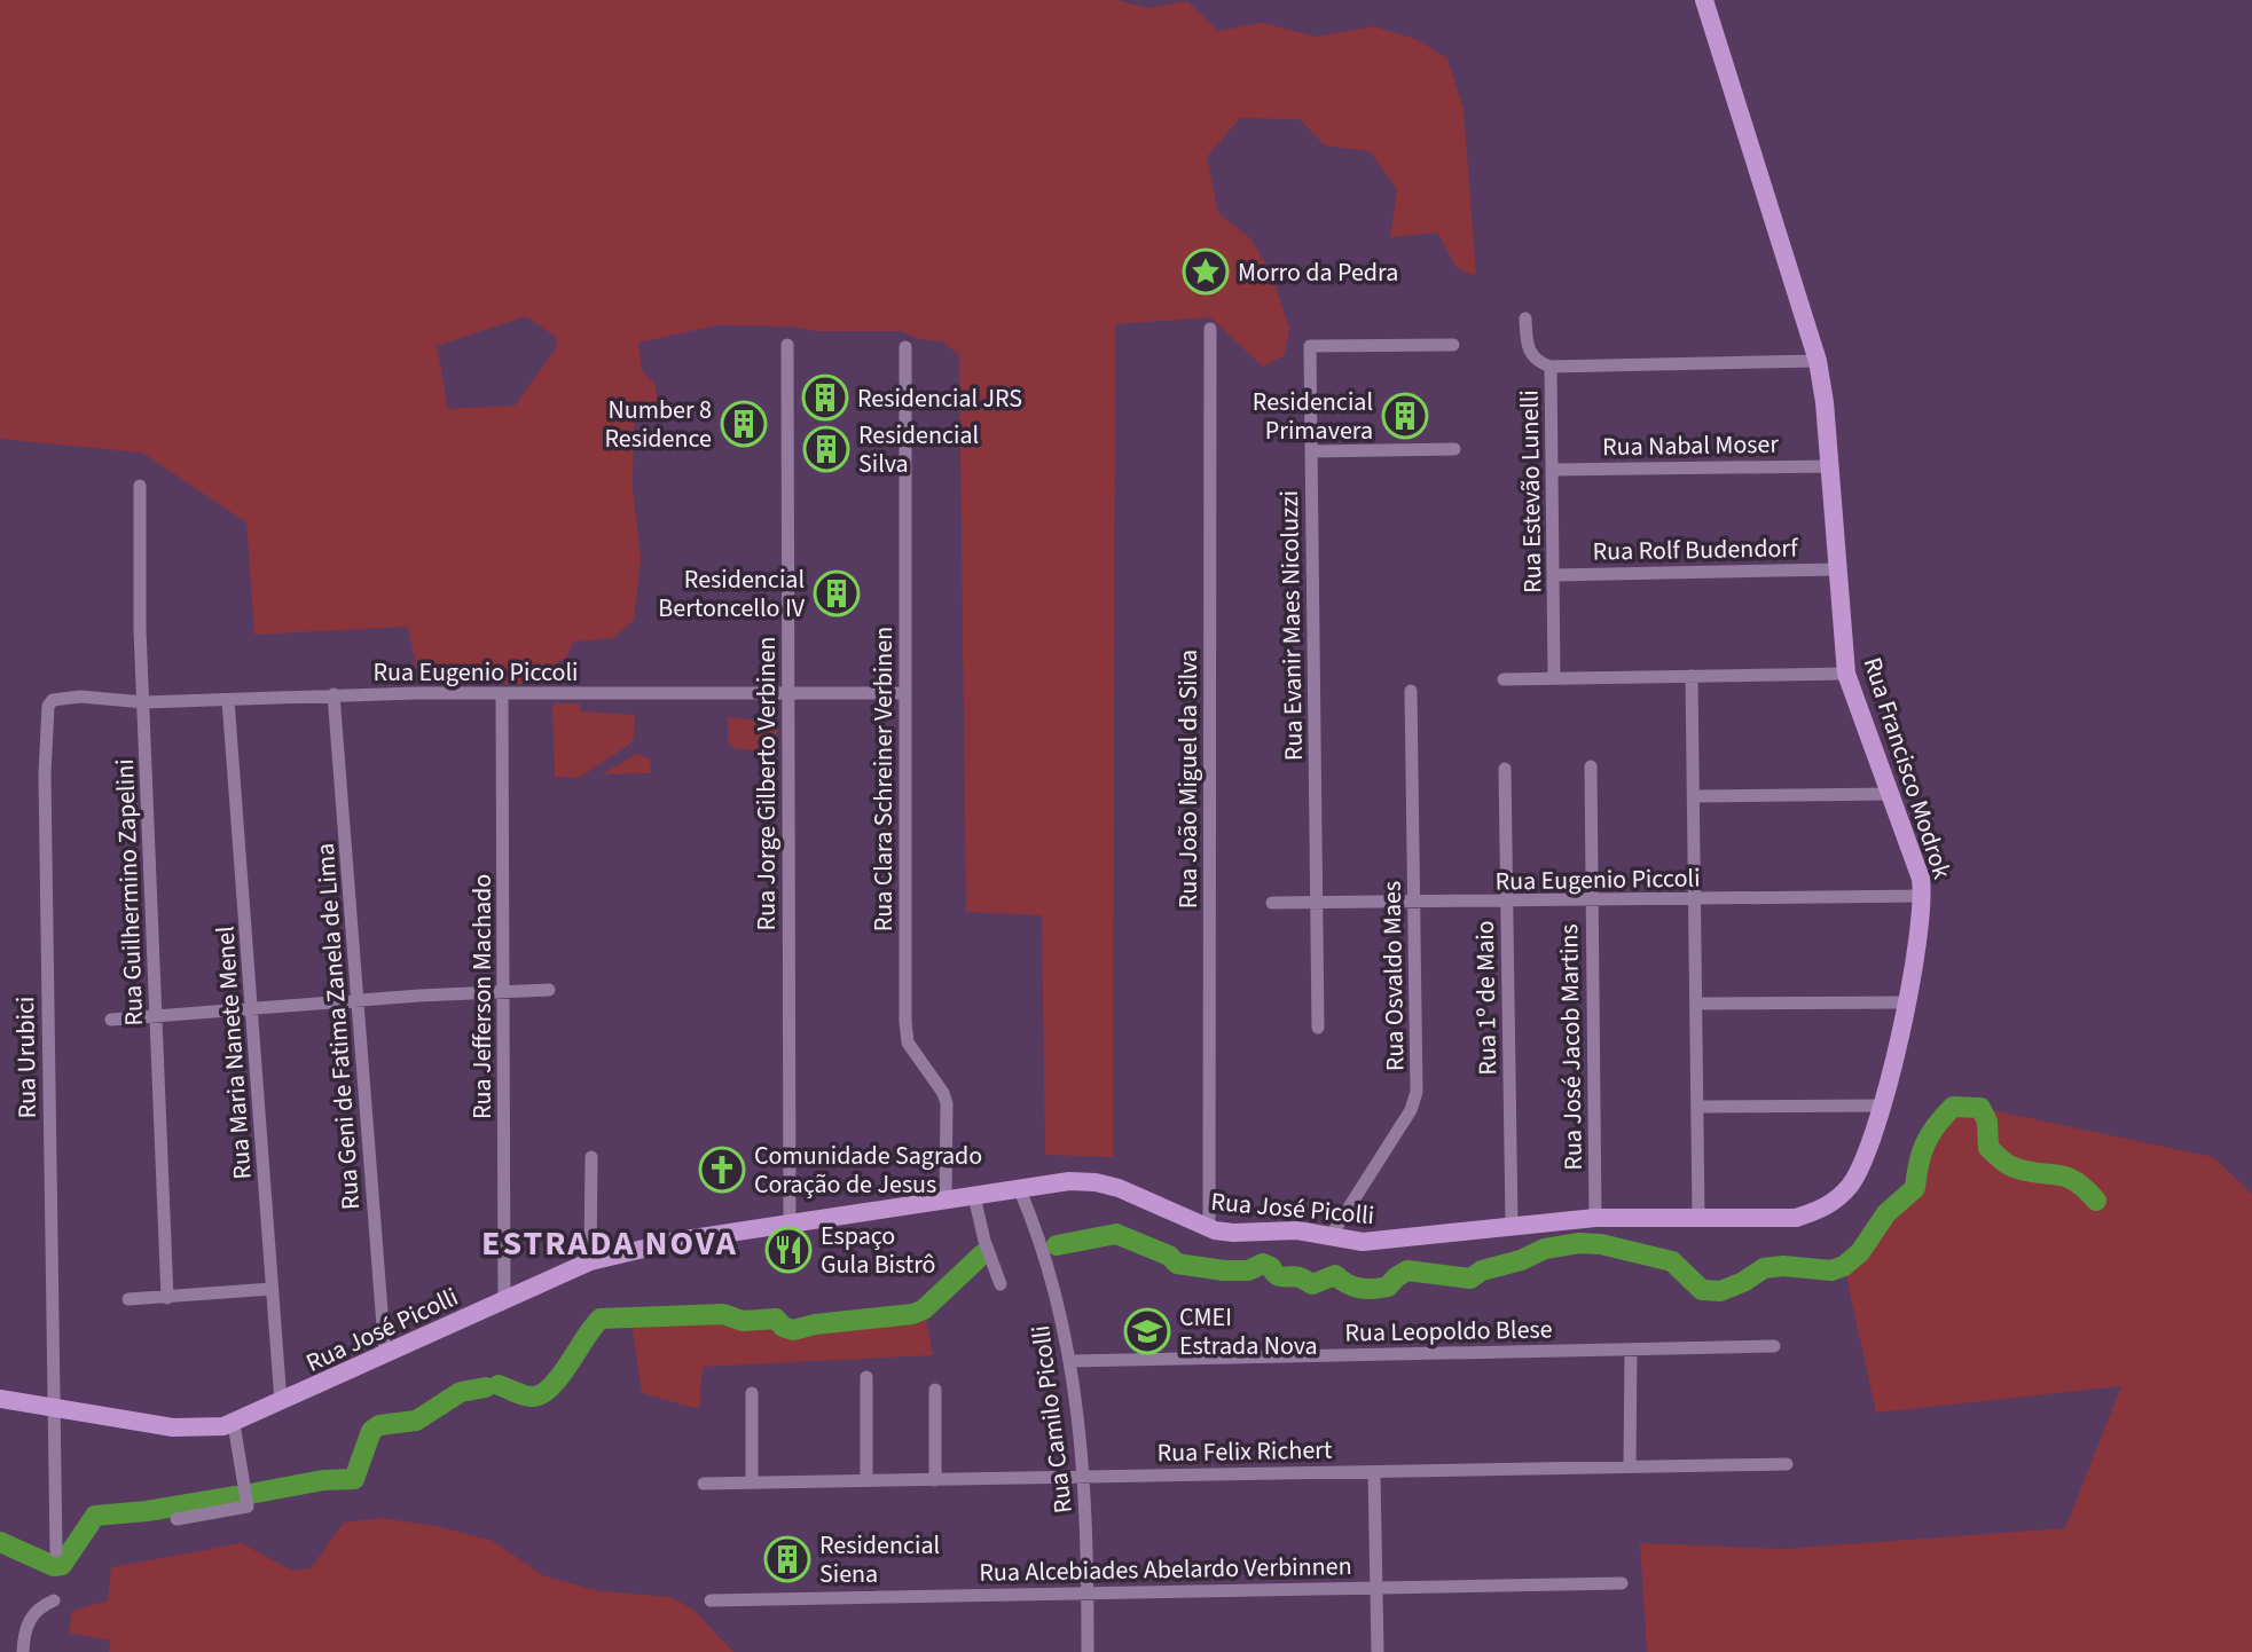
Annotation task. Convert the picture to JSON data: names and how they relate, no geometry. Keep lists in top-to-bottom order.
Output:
{
  "streets": {
    "street": [
      "Rua Nabal Moser",
      "Rua Estevão Lunelli",
      "Rua Rolf Budendorf",
      "Rua Evanir Maes Nicoluzzi",
      "Rua Eugenio Piccoli",
      "Rua Francisco Modrok",
      "Rua Clara Schreiner Verbinen",
      "Rua João Miguel da Silva",
      "Rua Jorge Gilberto Verbinen",
      "Rua Guilhermino Zapelini",
      "Rua Osvaldo Maes",
      "Rua Jefferson Machado",
      "Rua 1º de Maio",
      "Rua Geni de Fatima Zanela de Lima",
      "Rua José Jacob Martins",
      "Rua Maria Nanete Menel",
      "Rua Urubici",
      "Rua José Picolli",
      "Rua Leopoldo Blese",
      "Rua Camilo Picolli",
      "Rua Felix Richert",
      "Rua Alcebiades Abelardo Verbinnen"
    ]
  },
  "crossings": [
    ["Rua Nabal Moser", "Rua Estevão Lunelli"],
    ["Rua Nabal Moser", "Rua Francisco Modrok"],
    ["Rua Estevão Lunelli", "Rua Rolf Budendorf"],
    ["Rua Rolf Budendorf", "Rua Francisco Modrok"],
    ["Rua Evanir Maes Nicoluzzi", "Rua Eugenio Piccoli"],
    ["Rua Eugenio Piccoli", "Rua Francisco Modrok"],
    ["Rua Eugenio Piccoli", "Rua Clara Schreiner Verbinen"],
    ["Rua Eugenio Piccoli", "Rua Jorge Gilberto Verbinen"],
    ["Rua Eugenio Piccoli", "Rua Guilhermino Zapelini"],
    ["Rua Eugenio Piccoli", "Rua Osvaldo Maes"],
    ["Rua Eugenio Piccoli", "Rua Jefferson Machado"],
    ["Rua Eugenio Piccoli", "Rua 1º de Maio"],
    ["Rua Eugenio Piccoli", "Rua Geni de Fatima Zanela de Lima"],
    ["Rua Eugenio Piccoli", "Rua José Jacob Martins"],
    ["Rua Eugenio Piccoli", "Rua Maria Nanete Menel"],
    ["Rua Eugenio Piccoli", "Rua Urubici"],
    ["Rua Francisco Modrok", "Rua José Picolli"],
    ["Rua Clara Schreiner Verbinen", "Rua José Picolli"],
    ["Rua João Miguel da Silva", "Rua José Picolli"],
    ["Rua Jorge Gilberto Verbinen", "Rua José Picolli"],
    ["Rua Osvaldo Maes", "Rua José Picolli"],
    ["Rua Jefferson Machado", "Rua José Picolli"],
    ["Rua 1º de Maio", "Rua José Picolli"],
    ["Rua Geni de Fatima Zanela de Lima", "Rua José Picolli"],
    ["Rua José Jacob Martins", "Rua José Picolli"],
    ["Rua Maria Nanete Menel", "Rua José Picolli"],
    ["Rua Urubici", "Rua José Picolli"],
    ["Rua José Picolli", "Rua Camilo Picolli"],
    ["Rua Leopoldo Blese", "Rua Camilo Picolli"],
    ["Rua Camilo Picolli", "Rua Felix Richert"],
    ["Rua Camilo Picolli", "Rua Alcebiades Abelardo Verbinnen"]
  ],
  "districts": ["ESTRADA NOVA"],
  "places": {
    "place": ["Morro da Pedra"],
    "building": [
      "Residencial JRS",
      "Residencial Primavera",
      "Number 8 Residence",
      "Residencial Silva",
      "Residencial Bertoncello IV",
      "Residencial Siena"
    ],
    "church": ["Comunidade Sagrado Coração de Jesus"],
    "restaurant": ["Espaço Gula Bistrô"],
    "school or university": ["CMEI Estrada Nova"]
  }
}
